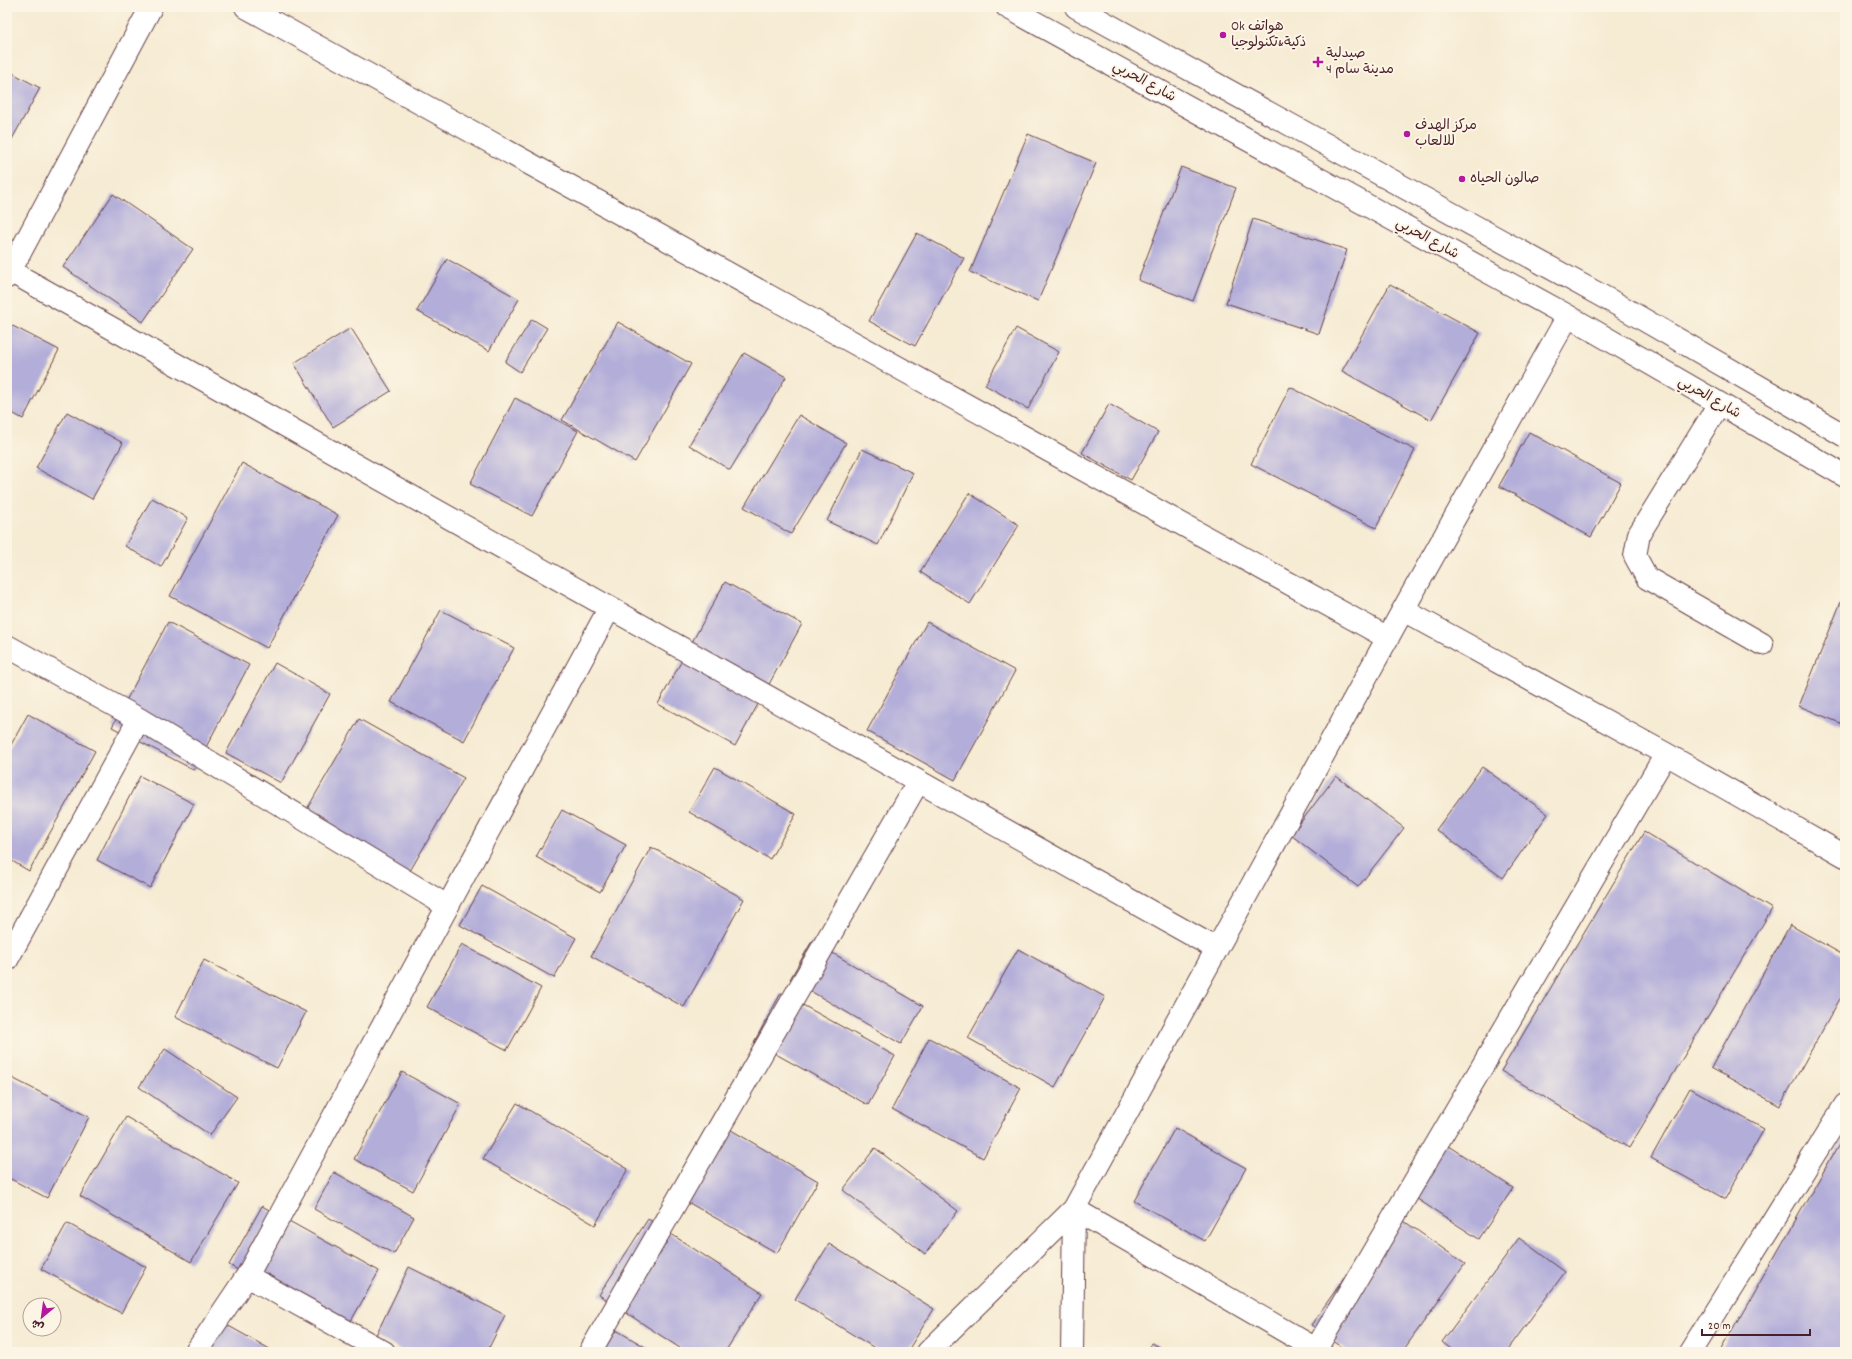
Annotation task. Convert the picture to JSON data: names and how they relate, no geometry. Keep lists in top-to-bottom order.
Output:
{
  "streets": {
    "street": ["شارع الحربي"]
  },
  "places": {
    "other": ["Ok هواتف ذكية&تكنولوجيا", "مركز الهدف للالعاب", "صالون الحياه"],
    "health": ["صيدلية مدينة سام 4"]
  },
  "scale_bar": "20 m",
  "north": "bottom left"
}
